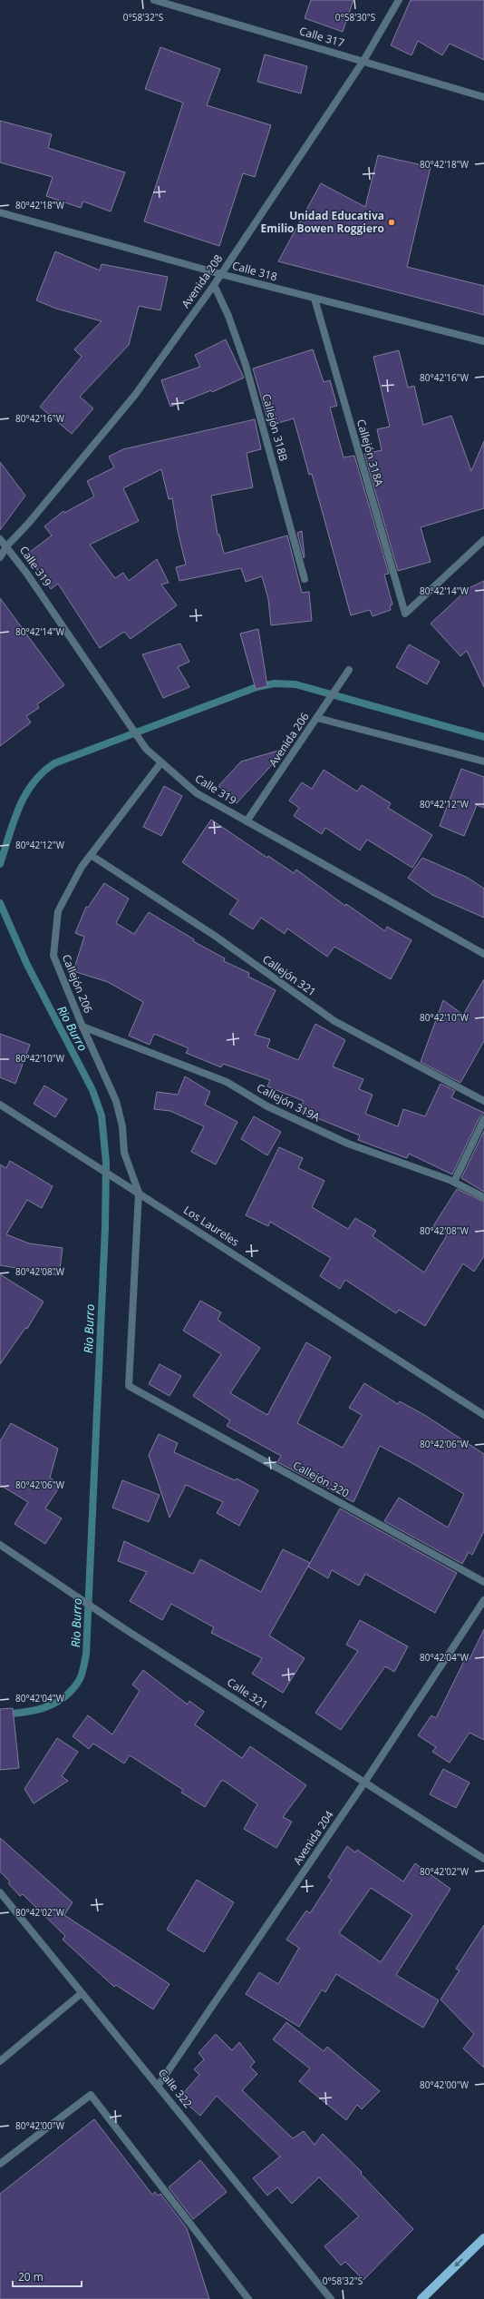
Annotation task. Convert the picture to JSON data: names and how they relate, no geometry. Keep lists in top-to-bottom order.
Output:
{
  "streets": {
    "street": [
      "Calle 317",
      "Calle 318",
      "Avenida 208",
      "Callejón 318B",
      "Callejón 318A",
      "Calle 319",
      "Avenida 206",
      "Callejón 321",
      "Callejón 206",
      "Callejón 319A",
      "Los Laureles",
      "Callejón 320",
      "Calle 321",
      "Avenida 204",
      "Calle 322"
    ]
  },
  "crossings": [
    ["Calle 317", "Avenida 208"],
    ["Calle 318", "Avenida 208"],
    ["Calle 318", "Callejón 318A"],
    ["Avenida 208", "Callejón 318B"],
    ["Avenida 208", "Calle 319"],
    ["Calle 319", "Avenida 206"],
    ["Calle 319", "Callejón 206"],
    ["Callejón 321", "Callejón 206"],
    ["Callejón 206", "Callejón 319A"],
    ["Callejón 206", "Los Laureles"],
    ["Callejón 206", "Callejón 320"],
    ["Los Laureles", "Callejón 320"],
    ["Calle 321", "Avenida 204"],
    ["Avenida 204", "Calle 322"]
  ],
  "water": ["Rio Burro"],
  "places": ["Unidad Educativa Emilio Bowen Roggiero"],
  "scale_bar": "20 m",
  "coordinates": [
    "0°58'32\"S",
    "0°58'30\"S",
    "80°42'18\"W",
    "80°42'16\"W",
    "80°42'14\"W",
    "80°42'12\"W",
    "80°42'10\"W",
    "80°42'08\"W",
    "80°42'06\"W",
    "80°42'04\"W",
    "80°42'02\"W",
    "80°42'00\"W"
  ]
}
